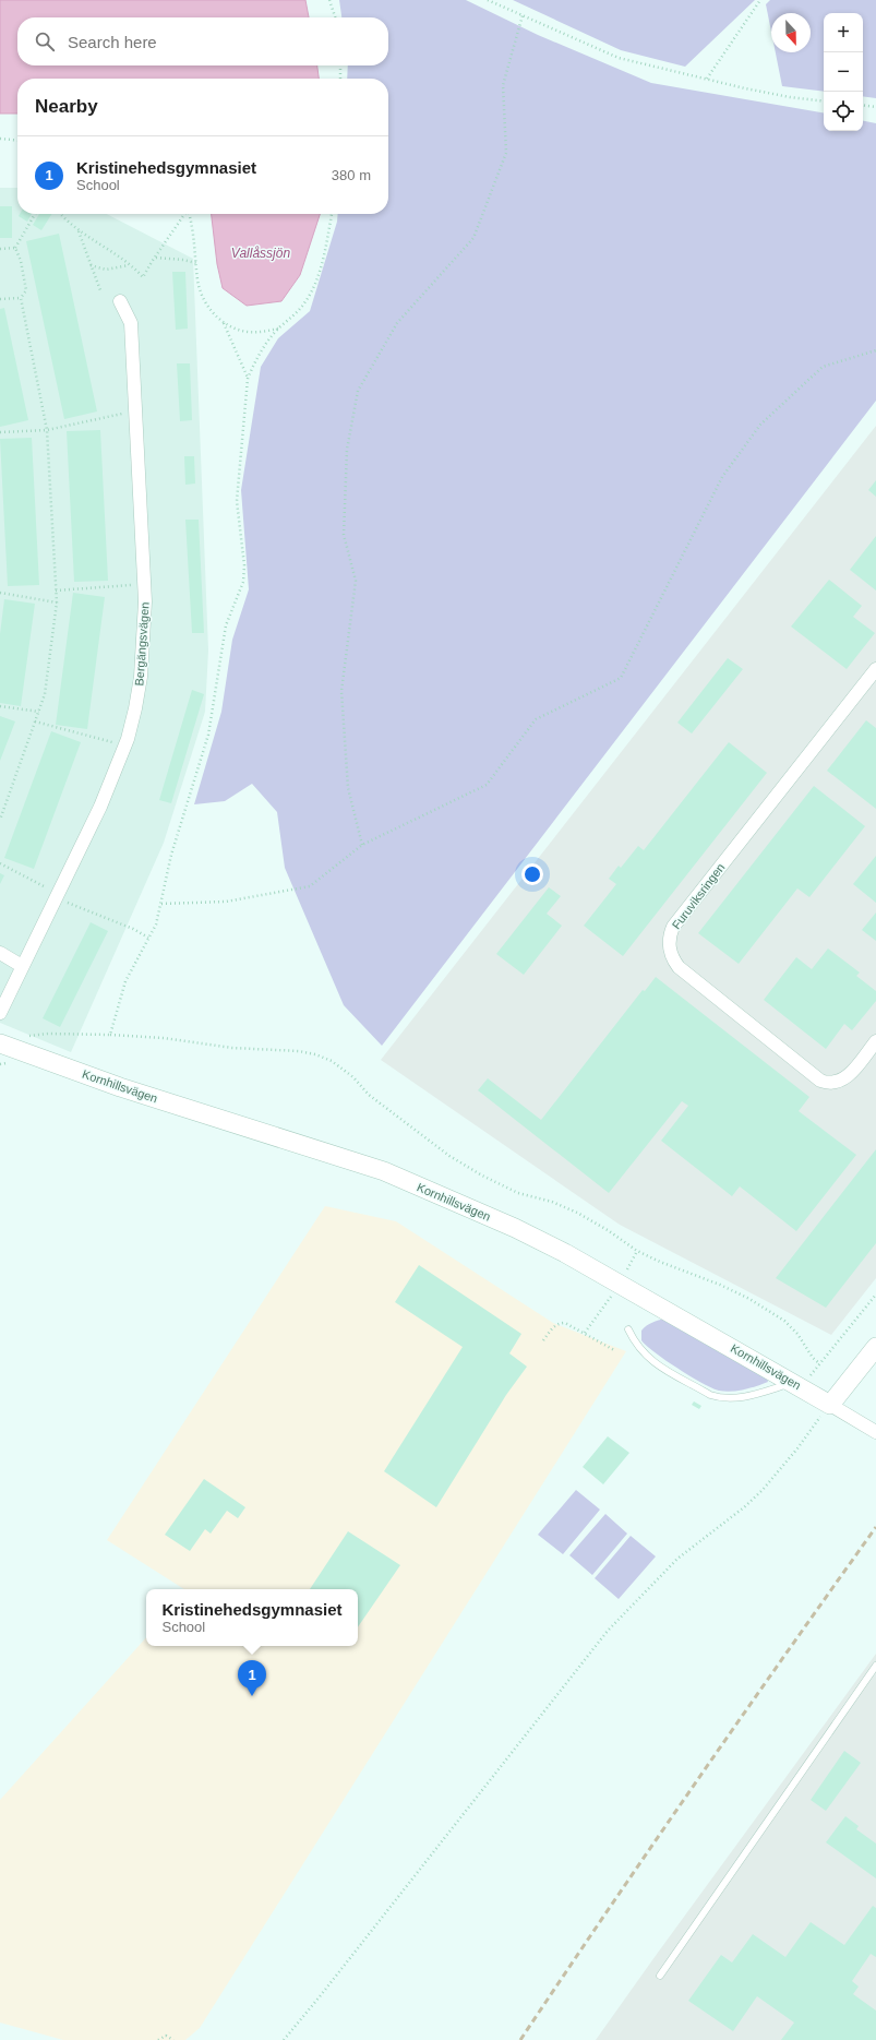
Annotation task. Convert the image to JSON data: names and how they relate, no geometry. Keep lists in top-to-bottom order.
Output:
{
  "streets": {
    "street": ["Bergängsvägen", "Furuviksringen", "Kornhillsvägen"]
  },
  "water": ["Vallåssjön"],
  "north": "bottom",
  "page": {
    "map_buttons": ["+", "−"],
    "search": "Search here",
    "heading": "Nearby",
    "list": [
      {
        "mark": "1",
        "name": "Kristinehedsgymnasiet",
        "note": "School",
        "value": "380 m"
      }
    ],
    "popup": ["Kristinehedsgymnasiet", "School"],
    "pins": "1"
  }
}
